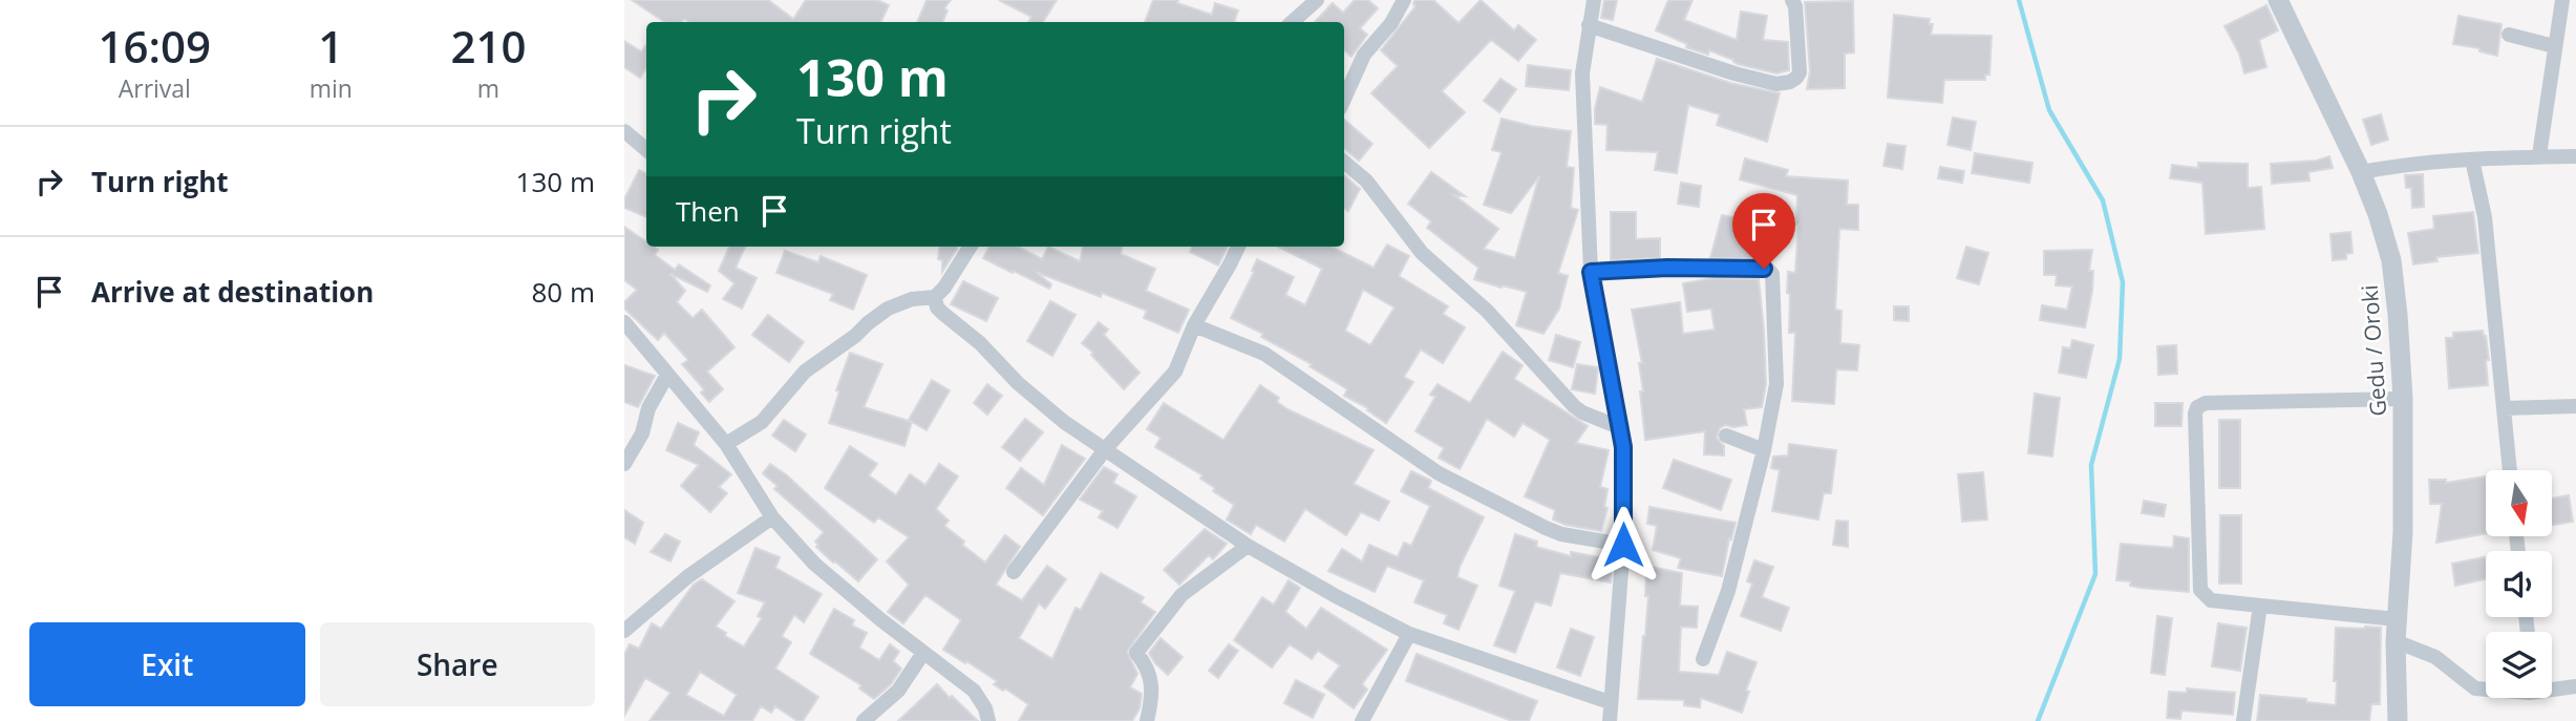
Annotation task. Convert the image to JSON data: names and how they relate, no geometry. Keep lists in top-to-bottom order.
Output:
{
  "streets": {
    "street": ["Gedu / Oroki"]
  },
  "north": "bottom",
  "page": {
    "eta": [
      "16:09",
      "Arrival",
      "1",
      "min",
      "210",
      "m"
    ],
    "turn": ["130 m", "Turn right"],
    "list": [
      {
        "name": "Turn right",
        "value": "130 m"
      },
      {
        "name": "Arrive at destination",
        "value": "80 m"
      }
    ],
    "then": "Then",
    "buttons": ["Exit", "Share"]
  }
}
